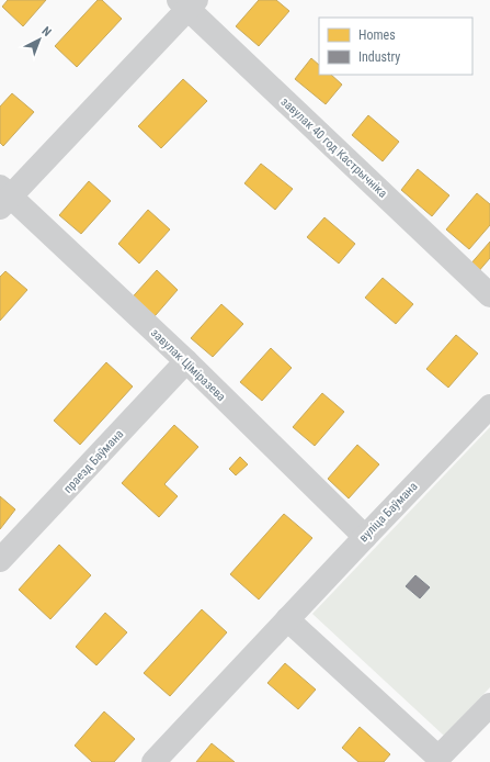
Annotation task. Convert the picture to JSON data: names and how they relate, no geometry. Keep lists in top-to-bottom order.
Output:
{
  "streets": {
    "street": [
      "завулак 40 год Кастрычніка",
      "завулак Ціміразева",
      "праезд Баўмана",
      "вуліца Баўмана"
    ]
  },
  "crossings": [
    ["завулак 40 год Кастрычніка", "завулак Ціміразева"],
    ["завулак Ціміразева", "праезд Баўмана"],
    ["завулак Ціміразева", "вуліца Баўмана"]
  ],
  "legend": ["Homes", "Industry"],
  "north": "top right"
}
